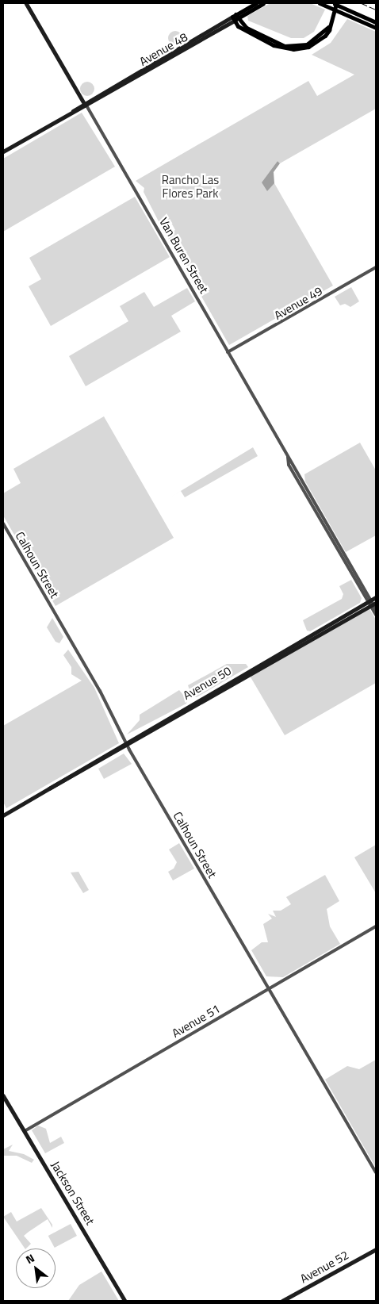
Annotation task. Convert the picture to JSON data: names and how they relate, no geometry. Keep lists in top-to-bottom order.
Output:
{
  "streets": {
    "main road": [
      "Avenue 48",
      "Van Buren Street",
      "Avenue 50",
      "Jackson Street",
      "Avenue 52"
    ],
    "street": ["Avenue 49", "Calhoun Street", "Avenue 51"]
  },
  "crossings": [
    ["Avenue 48", "Van Buren Street"],
    ["Van Buren Street", "Avenue 49"],
    ["Van Buren Street", "Avenue 50"],
    ["Calhoun Street", "Avenue 50"],
    ["Calhoun Street", "Avenue 51"],
    ["Avenue 51", "Jackson Street"]
  ],
  "parks": ["Rancho Las Flores Park"],
  "north": "top left"
}
